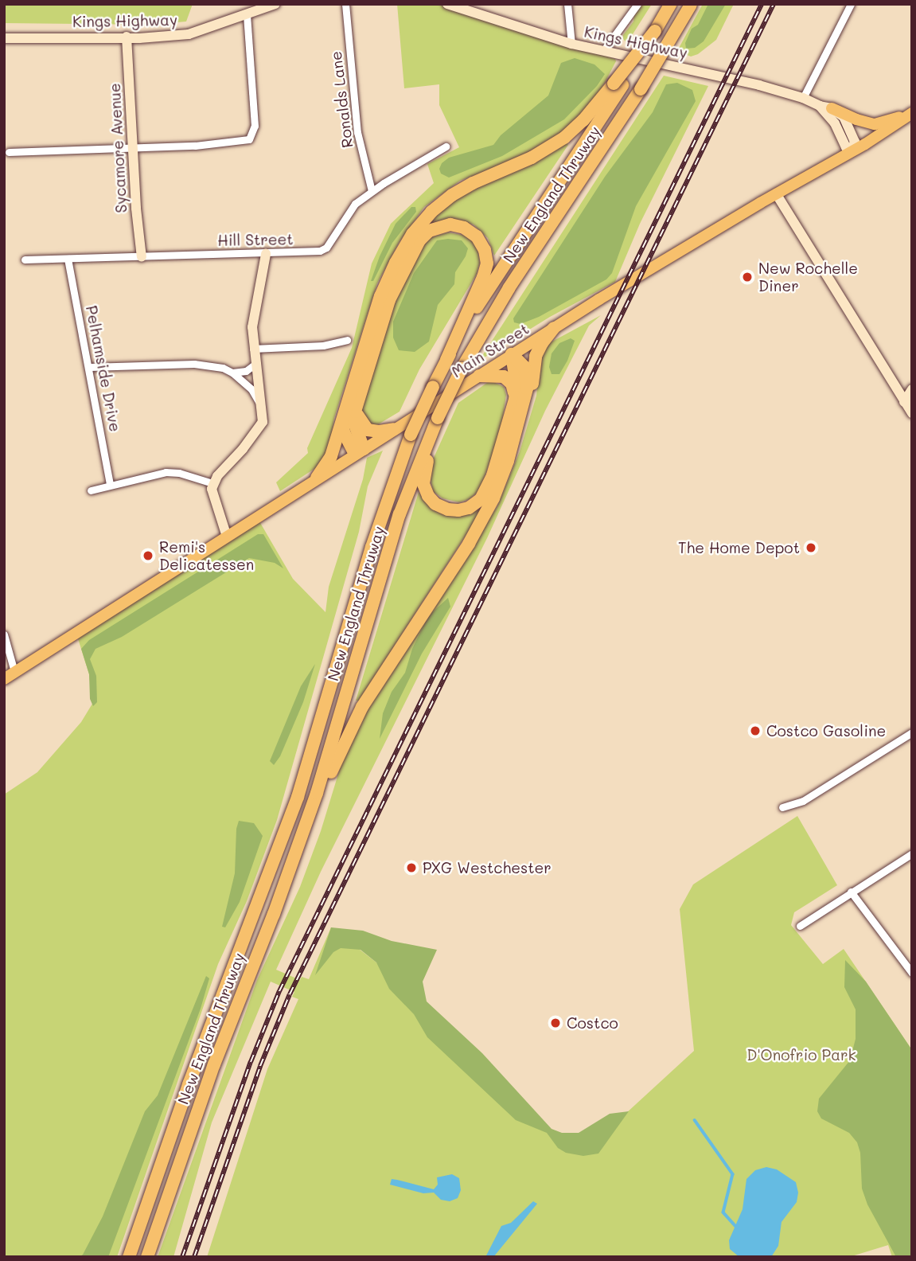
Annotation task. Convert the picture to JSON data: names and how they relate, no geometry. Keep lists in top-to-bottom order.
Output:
{
  "streets": {
    "highway": ["New England Thruway"],
    "main road": ["Main Street"],
    "street": [
      "Kings Highway",
      "Ronalds Lane",
      "Sycamore Avenue",
      "Hill Street",
      "Pelhamside Drive"
    ]
  },
  "crossings": [
    ["Kings Highway", "Sycamore Avenue"],
    ["Kings Highway", "Main Street"],
    ["Ronalds Lane", "Hill Street"],
    ["Sycamore Avenue", "Hill Street"],
    ["Hill Street", "Pelhamside Drive"]
  ],
  "parks": ["D'Onofrio Park"],
  "places": [
    "New Rochelle Diner",
    "The Home Depot",
    "Remi's Delicatessen",
    "Costco Gasoline",
    "PXG Westchester",
    "Costco"
  ]
}
